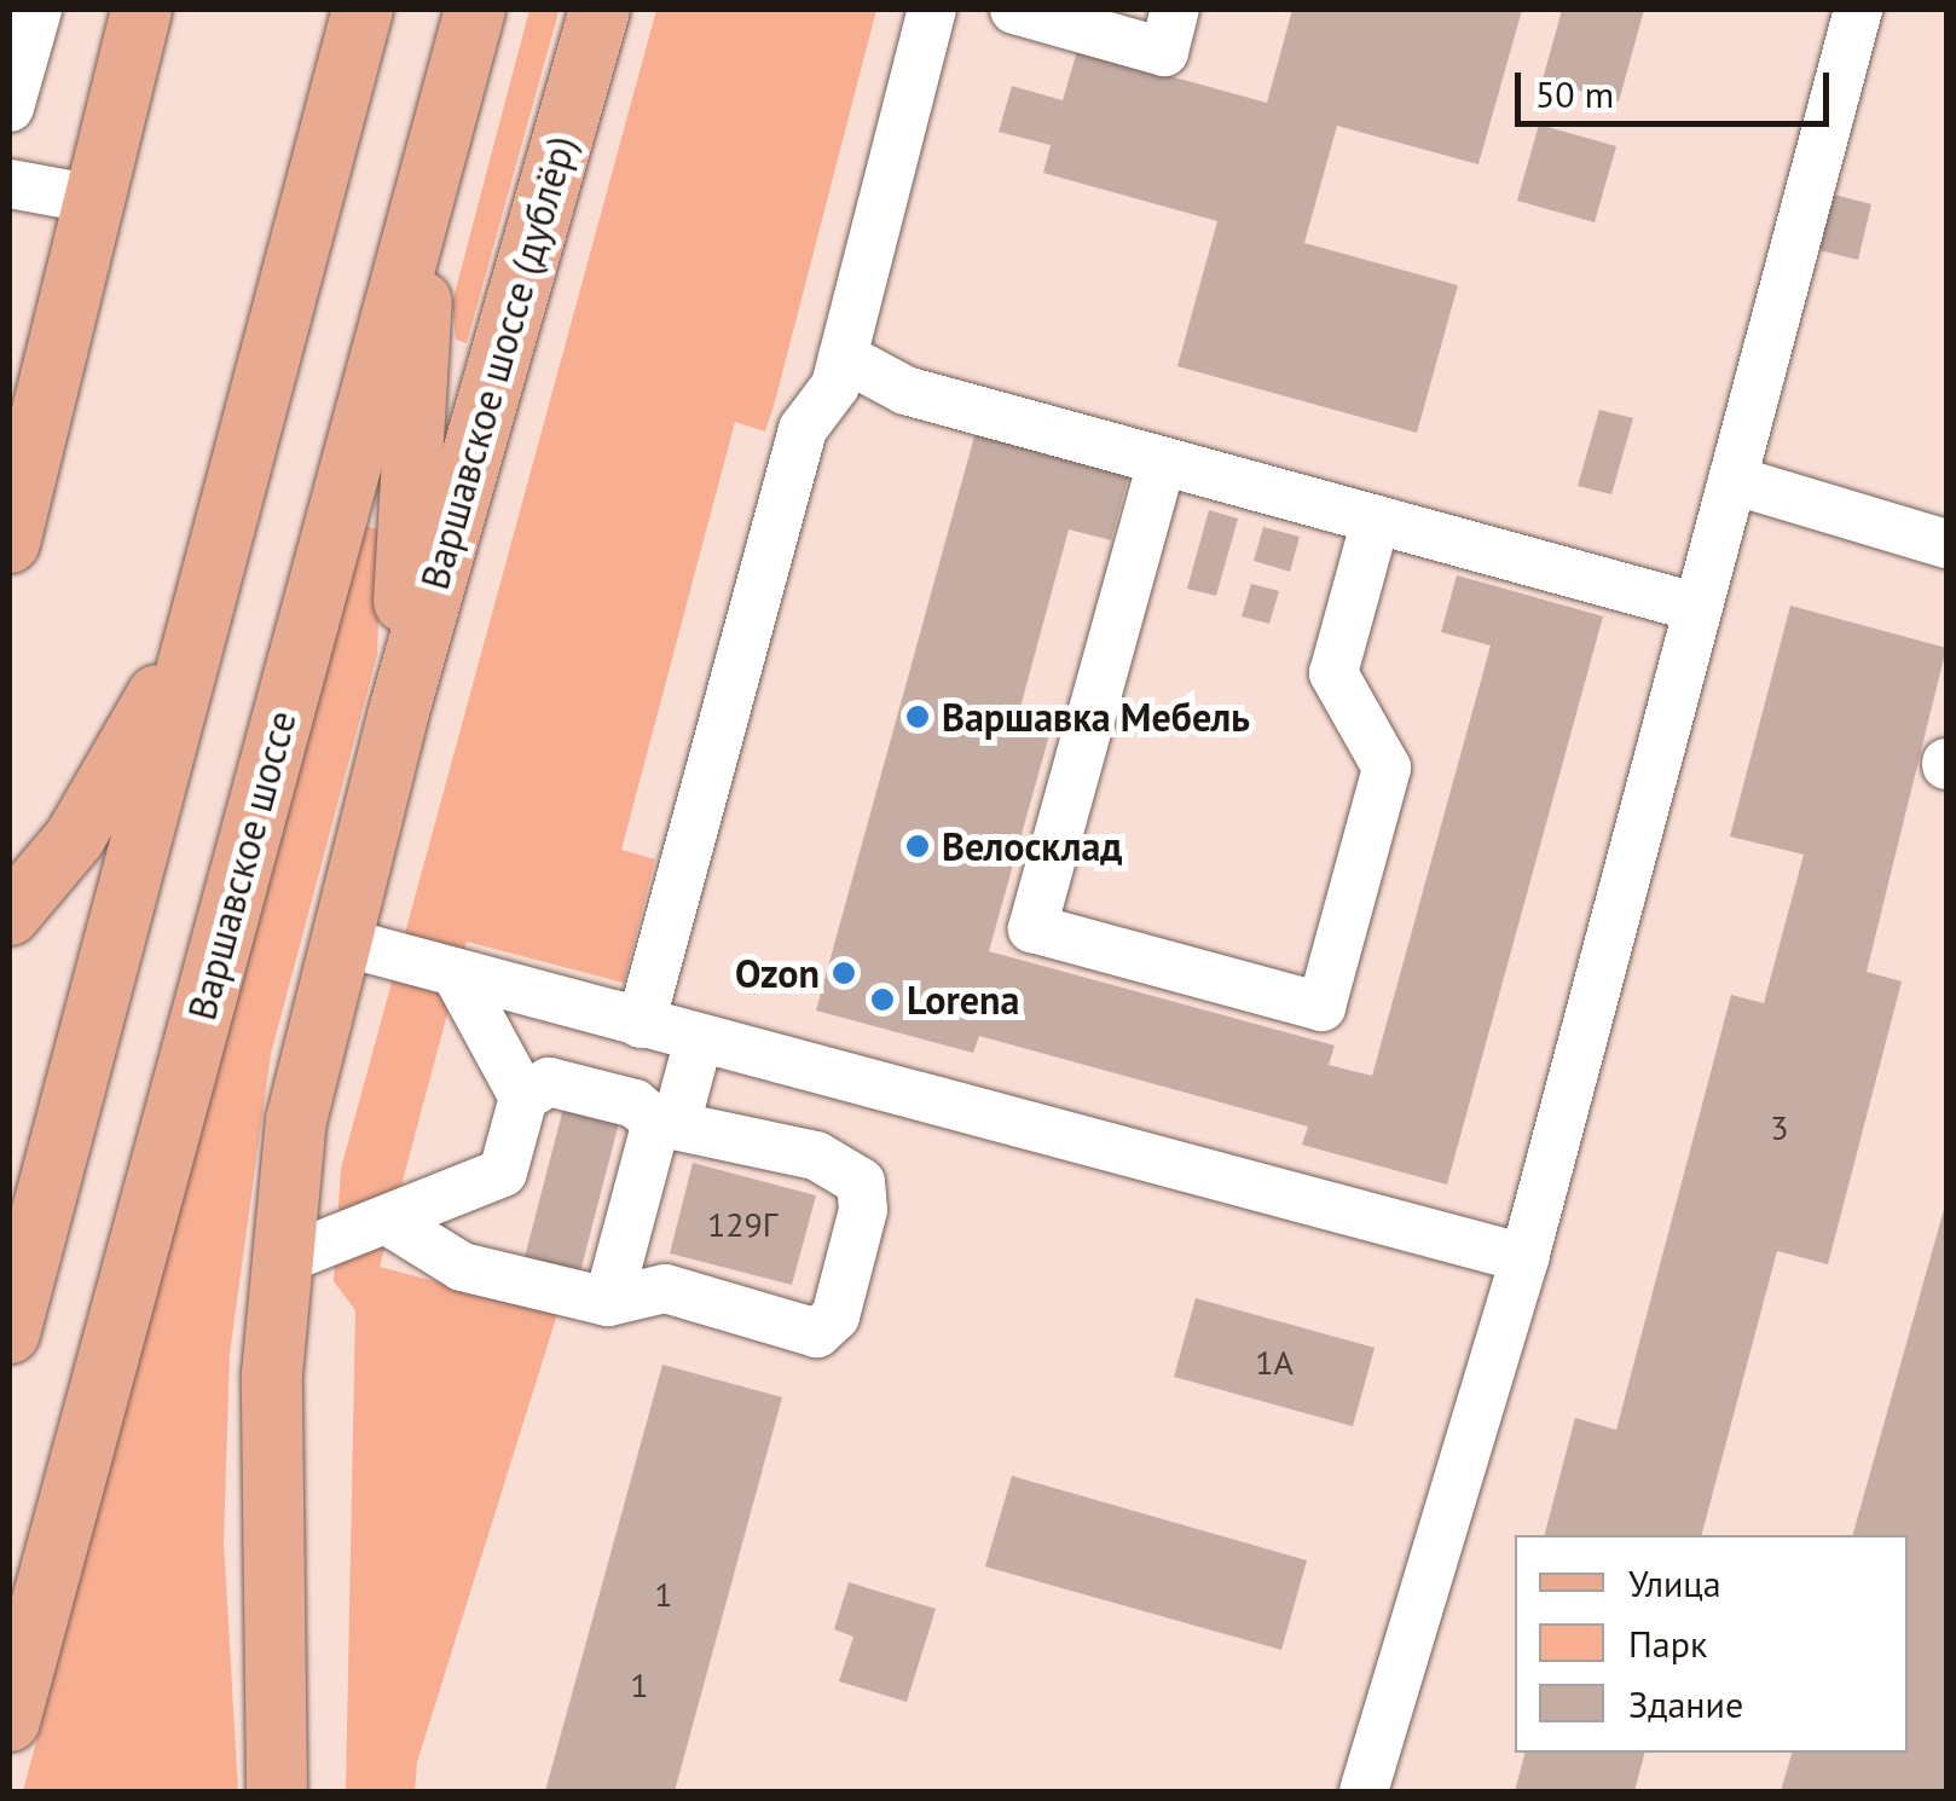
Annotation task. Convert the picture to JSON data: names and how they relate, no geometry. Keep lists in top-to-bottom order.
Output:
{
  "streets": {
    "main road": ["Варшавское шоссе (дублёр)", "Варшавское шоссе"]
  },
  "places": [
    "Варшавка Мебель",
    "Велосклад",
    "Ozon",
    "Lorena"
  ],
  "house_numbers": [
    "3",
    "129Г",
    "1A",
    "1",
    "1"
  ],
  "legend": ["Улица", "Парк", "Здание"],
  "scale_bar": "50 m"
}
